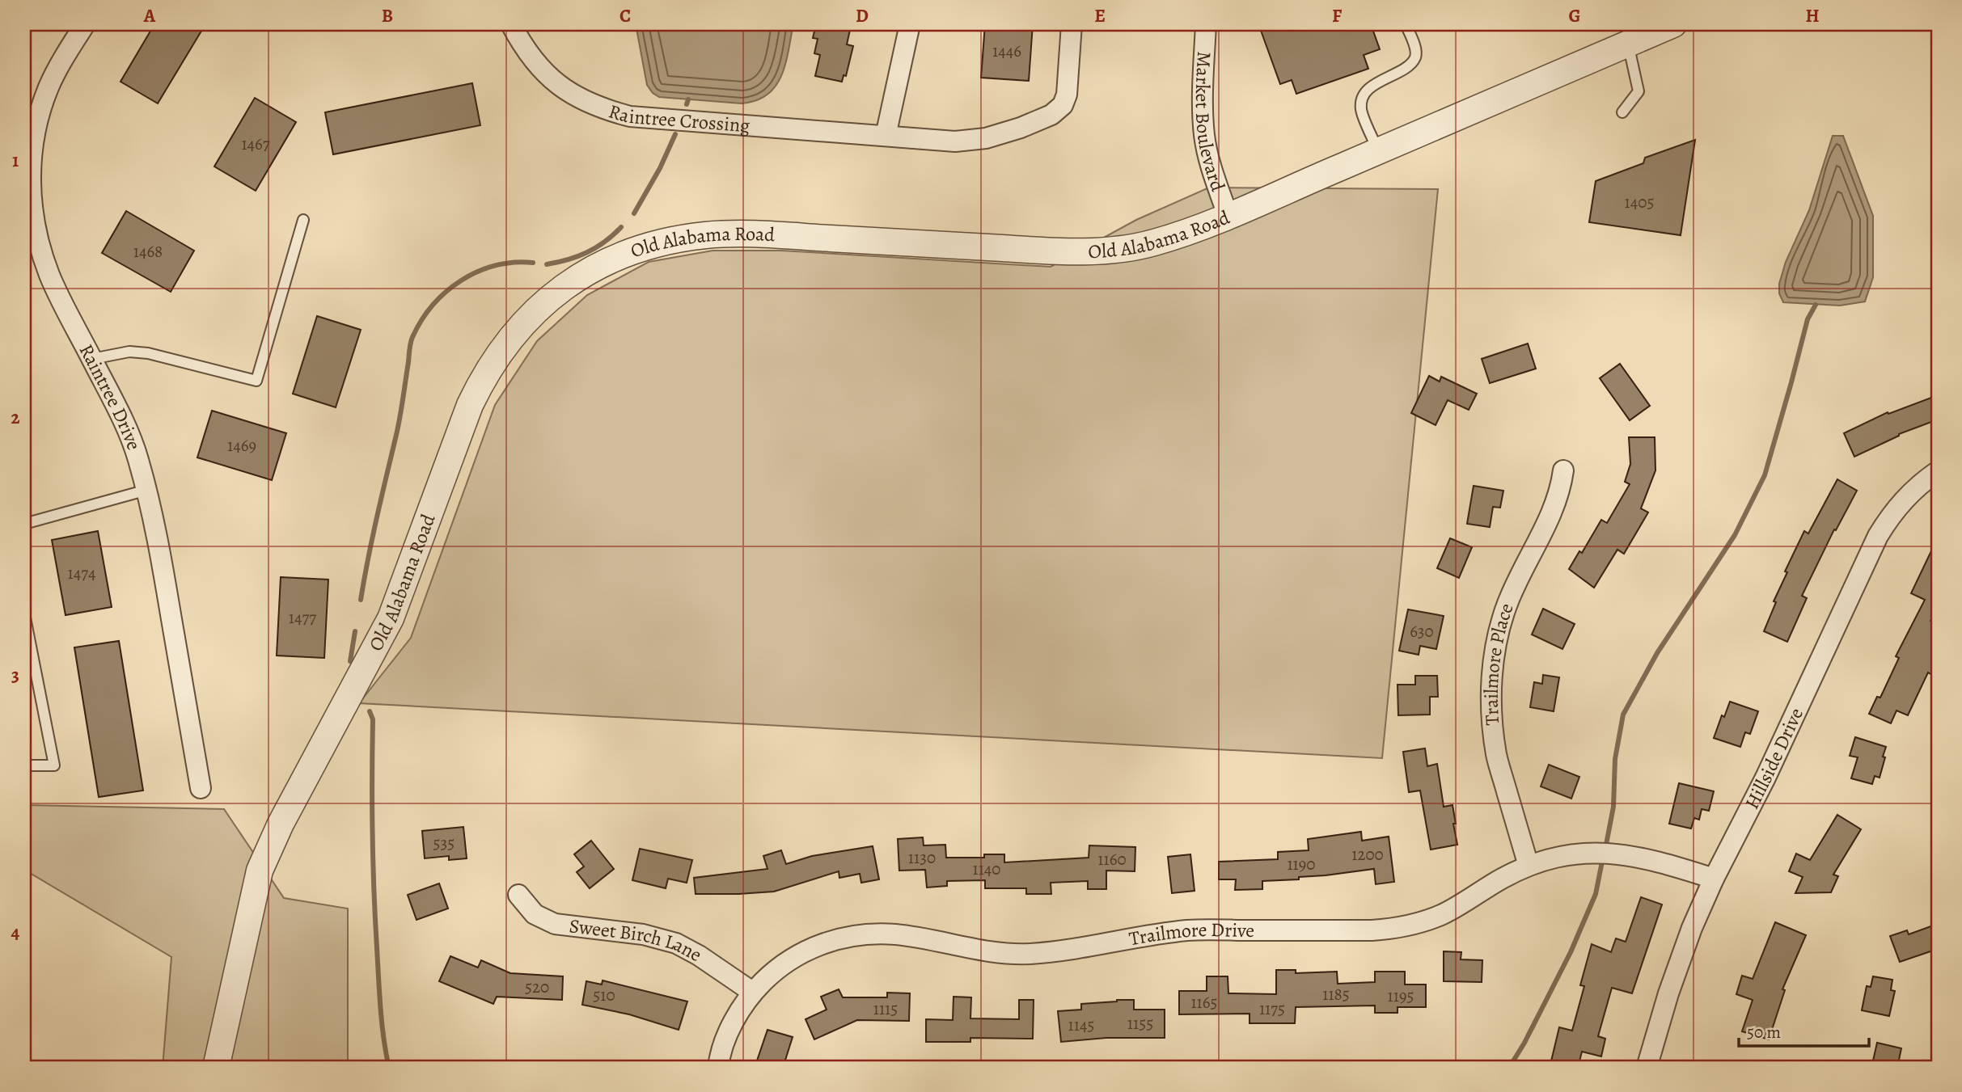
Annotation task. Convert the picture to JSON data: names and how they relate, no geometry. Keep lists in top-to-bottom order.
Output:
{
  "streets": {
    "street": [
      "Raintree Crossing",
      "Market Boulevard",
      "Old Alabama Road",
      "Raintree Drive",
      "Trailmore Place",
      "Hillside Drive",
      "Trailmore Drive",
      "Sweet Birch Lane"
    ]
  },
  "crossings": [
    ["Market Boulevard", "Old Alabama Road"],
    ["Trailmore Place", "Trailmore Drive"],
    ["Hillside Drive", "Trailmore Drive"],
    ["Trailmore Drive", "Sweet Birch Lane"]
  ],
  "house_numbers": [
    "1446",
    "1467",
    "1405",
    "1468",
    "1469",
    "1474",
    "1477",
    "630",
    "535",
    "1200",
    "1130",
    "1160",
    "1190",
    "1140",
    "520",
    "1185",
    "510",
    "1195",
    "1165",
    "1115",
    "1175",
    "1155",
    "1145"
  ],
  "scale_bar": "50 m",
  "grid": {
    "columns": [
      "A",
      "B",
      "C",
      "D",
      "E",
      "F",
      "G",
      "H"
    ],
    "rows": [
      "1",
      "2",
      "3",
      "4"
    ]
  }
}
